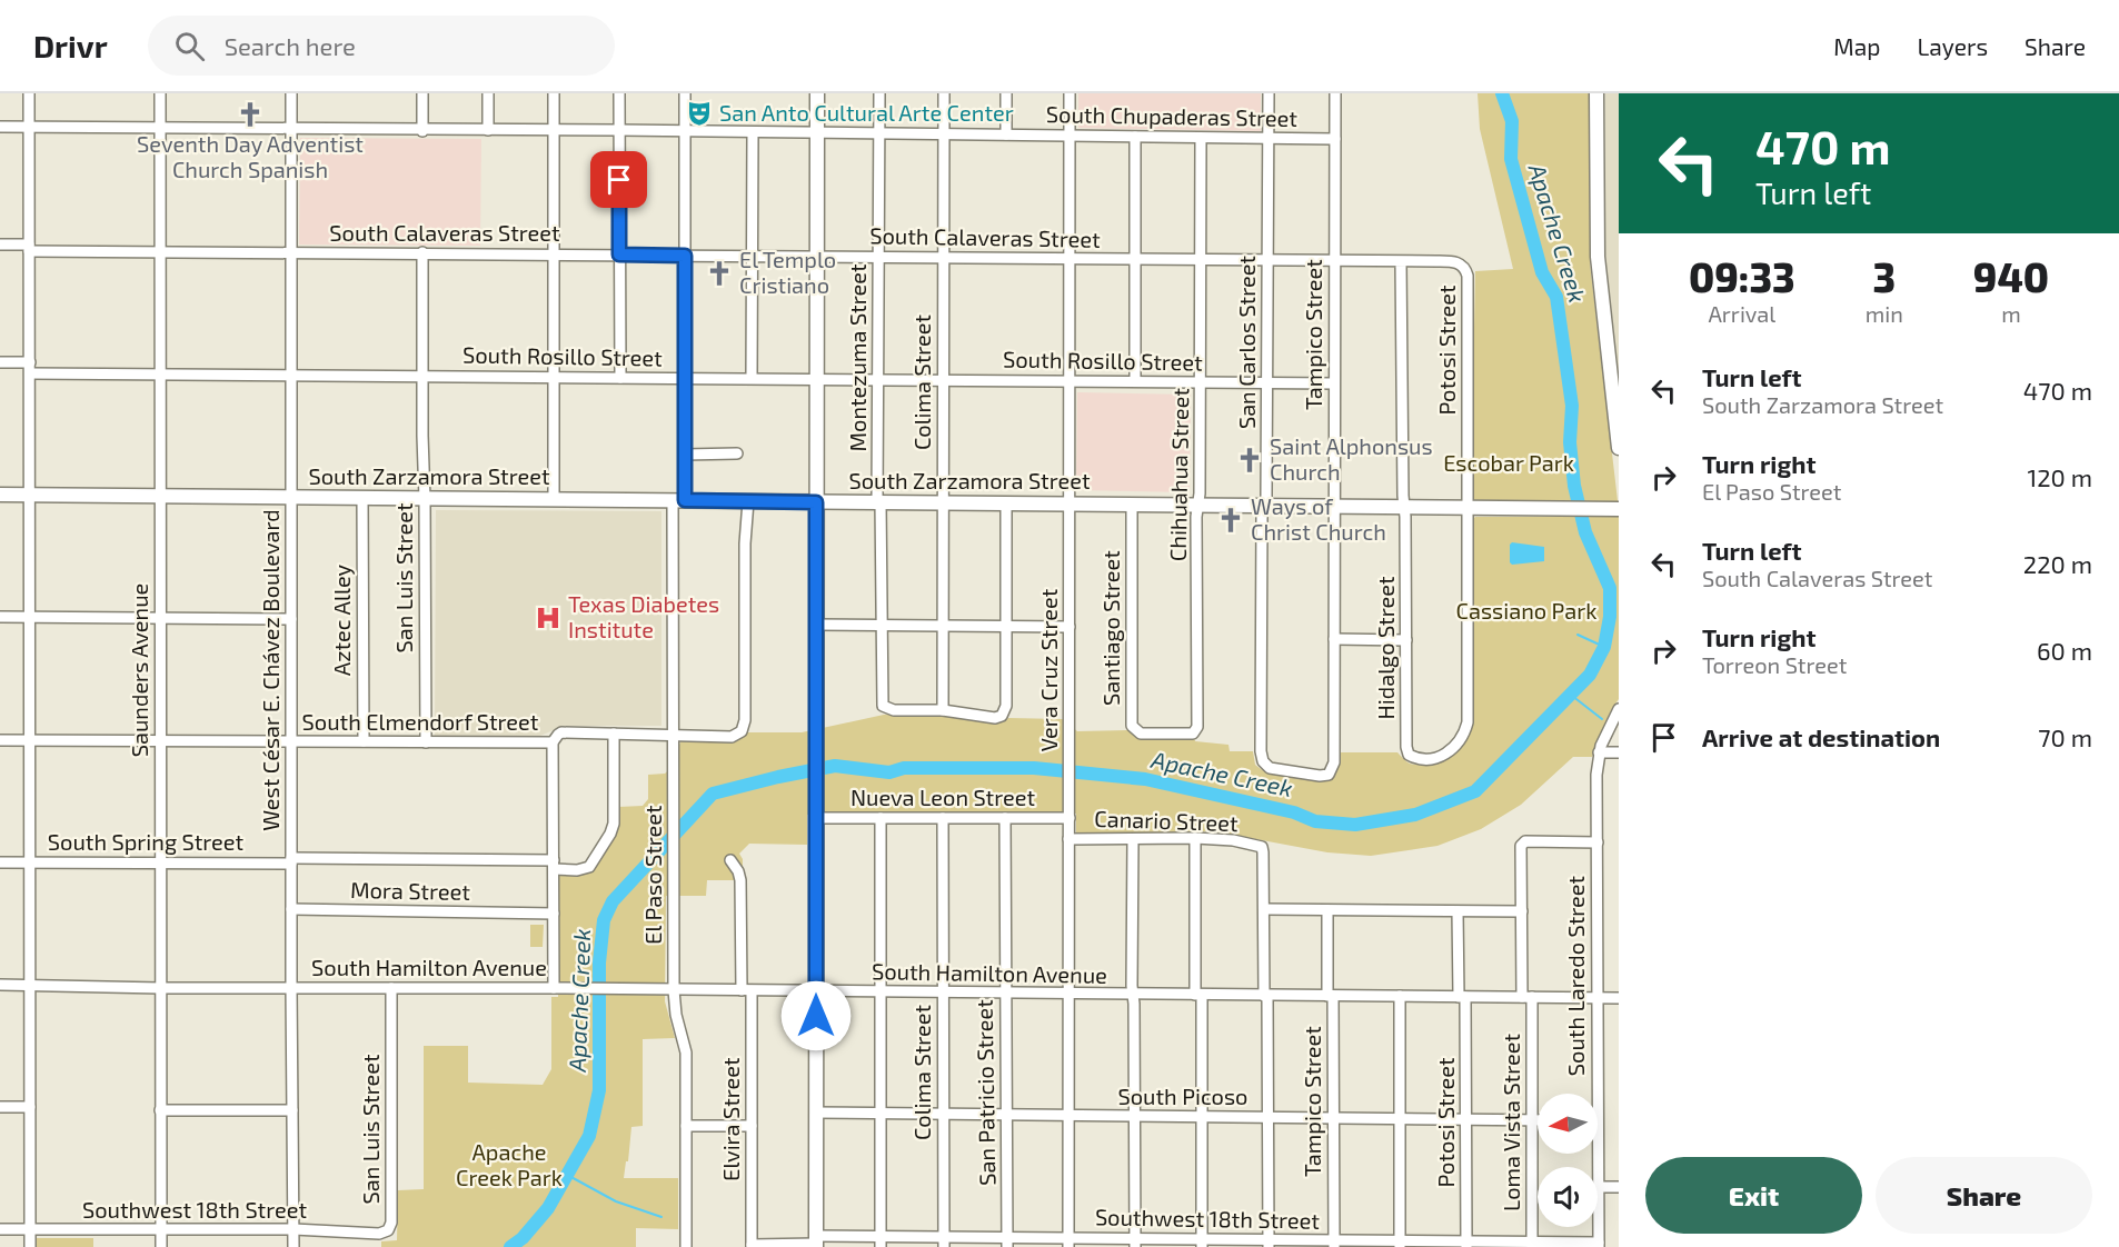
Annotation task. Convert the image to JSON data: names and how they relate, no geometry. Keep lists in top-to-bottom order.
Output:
{
  "streets": {
    "main road": ["South Zarzamora Street"],
    "street": [
      "South Chupaderas Street",
      "South Calaveras Street",
      "Tampico Street",
      "San Carlos Street",
      "Potosi Street",
      "South Rosillo Street",
      "Montezuma Street",
      "Colima Street",
      "Chihuahua Street",
      "San Luis Street",
      "Aztec Alley",
      "Santiago Street",
      "Hidalgo Street",
      "Saunders Avenue",
      "West César E. Chávez Boulevard",
      "Vera Cruz Street",
      "South Elmendorf Street",
      "Nueva Leon Street",
      "Canario Street",
      "South Spring Street",
      "El Paso Street",
      "Mora Street",
      "South Hamilton Avenue",
      "South Laredo Street",
      "San Patricio Street",
      "South Picoso",
      "Elvira Street",
      "Loma Vista Street",
      "Southwest 18th Street"
    ]
  },
  "crossings": [
    ["South Chupaderas Street", "Tampico Street"],
    ["South Chupaderas Street", "San Carlos Street"],
    ["South Chupaderas Street", "Montezuma Street"],
    ["South Chupaderas Street", "Colima Street"],
    ["South Chupaderas Street", "Chihuahua Street"],
    ["South Chupaderas Street", "Saunders Avenue"],
    ["South Chupaderas Street", "West César E. Chávez Boulevard"],
    ["South Chupaderas Street", "Vera Cruz Street"],
    ["South Chupaderas Street", "El Paso Street"],
    ["South Calaveras Street", "Tampico Street"],
    ["South Calaveras Street", "San Carlos Street"],
    ["South Calaveras Street", "Potosi Street"],
    ["South Calaveras Street", "Montezuma Street"],
    ["South Calaveras Street", "Colima Street"],
    ["South Calaveras Street", "Chihuahua Street"],
    ["South Calaveras Street", "San Luis Street"],
    ["South Calaveras Street", "Hidalgo Street"],
    ["South Calaveras Street", "Saunders Avenue"],
    ["South Calaveras Street", "West César E. Chávez Boulevard"],
    ["South Calaveras Street", "Vera Cruz Street"],
    ["South Calaveras Street", "El Paso Street"],
    ["Tampico Street", "San Carlos Street"],
    ["Tampico Street", "South Rosillo Street"],
    ["Tampico Street", "South Zarzamora Street"],
    ["Tampico Street", "South Hamilton Avenue"],
    ["Tampico Street", "South Picoso"],
    ["Tampico Street", "Southwest 18th Street"],
    ["San Carlos Street", "South Rosillo Street"],
    ["San Carlos Street", "South Zarzamora Street"],
    ["Potosi Street", "South Zarzamora Street"],
    ["Potosi Street", "Hidalgo Street"],
    ["Potosi Street", "South Hamilton Avenue"],
    ["Potosi Street", "South Picoso"],
    ["Potosi Street", "Southwest 18th Street"],
    ["South Rosillo Street", "Montezuma Street"],
    ["South Rosillo Street", "Colima Street"],
    ["South Rosillo Street", "Chihuahua Street"],
    ["South Rosillo Street", "San Luis Street"],
    ["South Rosillo Street", "Saunders Avenue"],
    ["South Rosillo Street", "West César E. Chávez Boulevard"],
    ["South Rosillo Street", "Vera Cruz Street"],
    ["South Rosillo Street", "El Paso Street"],
    ["Montezuma Street", "Colima Street"],
    ["Montezuma Street", "South Zarzamora Street"],
    ["Colima Street", "South Zarzamora Street"],
    ["Colima Street", "Nueva Leon Street"],
    ["Colima Street", "South Hamilton Avenue"],
    ["Colima Street", "South Picoso"],
    ["Colima Street", "Southwest 18th Street"],
    ["Chihuahua Street", "South Zarzamora Street"],
    ["Chihuahua Street", "Santiago Street"],
    ["South Zarzamora Street", "San Luis Street"],
    ["South Zarzamora Street", "Aztec Alley"],
    ["South Zarzamora Street", "Santiago Street"],
    ["South Zarzamora Street", "Hidalgo Street"],
    ["South Zarzamora Street", "Saunders Avenue"],
    ["South Zarzamora Street", "West César E. Chávez Boulevard"],
    ["South Zarzamora Street", "Vera Cruz Street"],
    ["South Zarzamora Street", "South Elmendorf Street"],
    ["South Zarzamora Street", "El Paso Street"],
    ["San Luis Street", "South Elmendorf Street"],
    ["San Luis Street", "South Hamilton Avenue"],
    ["San Luis Street", "Southwest 18th Street"],
    ["Aztec Alley", "South Elmendorf Street"],
    ["Saunders Avenue", "South Elmendorf Street"],
    ["Saunders Avenue", "South Spring Street"],
    ["Saunders Avenue", "South Hamilton Avenue"],
    ["Saunders Avenue", "Southwest 18th Street"],
    ["West César E. Chávez Boulevard", "South Elmendorf Street"],
    ["West César E. Chávez Boulevard", "South Spring Street"],
    ["West César E. Chávez Boulevard", "Mora Street"],
    ["West César E. Chávez Boulevard", "South Hamilton Avenue"],
    ["West César E. Chávez Boulevard", "Southwest 18th Street"],
    ["Vera Cruz Street", "Nueva Leon Street"],
    ["Vera Cruz Street", "Canario Street"],
    ["Vera Cruz Street", "South Hamilton Avenue"],
    ["Vera Cruz Street", "South Picoso"],
    ["Vera Cruz Street", "Southwest 18th Street"],
    ["South Elmendorf Street", "South Spring Street"],
    ["South Elmendorf Street", "El Paso Street"],
    ["Nueva Leon Street", "San Patricio Street"],
    ["El Paso Street", "South Hamilton Avenue"],
    ["South Hamilton Avenue", "South Laredo Street"],
    ["South Hamilton Avenue", "San Patricio Street"],
    ["South Hamilton Avenue", "Elvira Street"],
    ["South Hamilton Avenue", "Loma Vista Street"],
    ["South Laredo Street", "Loma Vista Street"],
    ["South Laredo Street", "Southwest 18th Street"],
    ["San Patricio Street", "South Picoso"],
    ["San Patricio Street", "Southwest 18th Street"],
    ["South Picoso", "Loma Vista Street"],
    ["Elvira Street", "Southwest 18th Street"],
    ["Loma Vista Street", "Southwest 18th Street"]
  ],
  "water": ["Apache Creek"],
  "parks": ["Escobar Park", "Cassiano Park", "Apache Creek Park"],
  "places": {
    "theatre": ["San Anto Cultural Arte Center"],
    "church": [
      "Seventh Day Adventist Church Spanish",
      "El Templo Cristiano",
      "Saint Alphonsus Church",
      "Ways of Christ Church"
    ],
    "hospital": ["Texas Diabetes Institute"]
  },
  "north": "left",
  "page": {
    "header": "Drivr",
    "search": "Search here",
    "nav": ["Map", "Layers", "Share"],
    "turn": ["470 m", "Turn left"],
    "eta": [
      "09:33",
      "Arrival",
      "3",
      "min",
      "940",
      "m"
    ],
    "list": [
      {
        "name": "Turn left",
        "note": "South Zarzamora Street",
        "value": "470 m"
      },
      {
        "name": "Turn right",
        "note": "El Paso Street",
        "value": "120 m"
      },
      {
        "name": "Turn left",
        "note": "South Calaveras Street",
        "value": "220 m"
      },
      {
        "name": "Turn right",
        "note": "Torreon Street",
        "value": "60 m"
      },
      {
        "name": "Arrive at destination",
        "value": "70 m"
      }
    ],
    "buttons": ["Exit", "Share"]
  }
}
